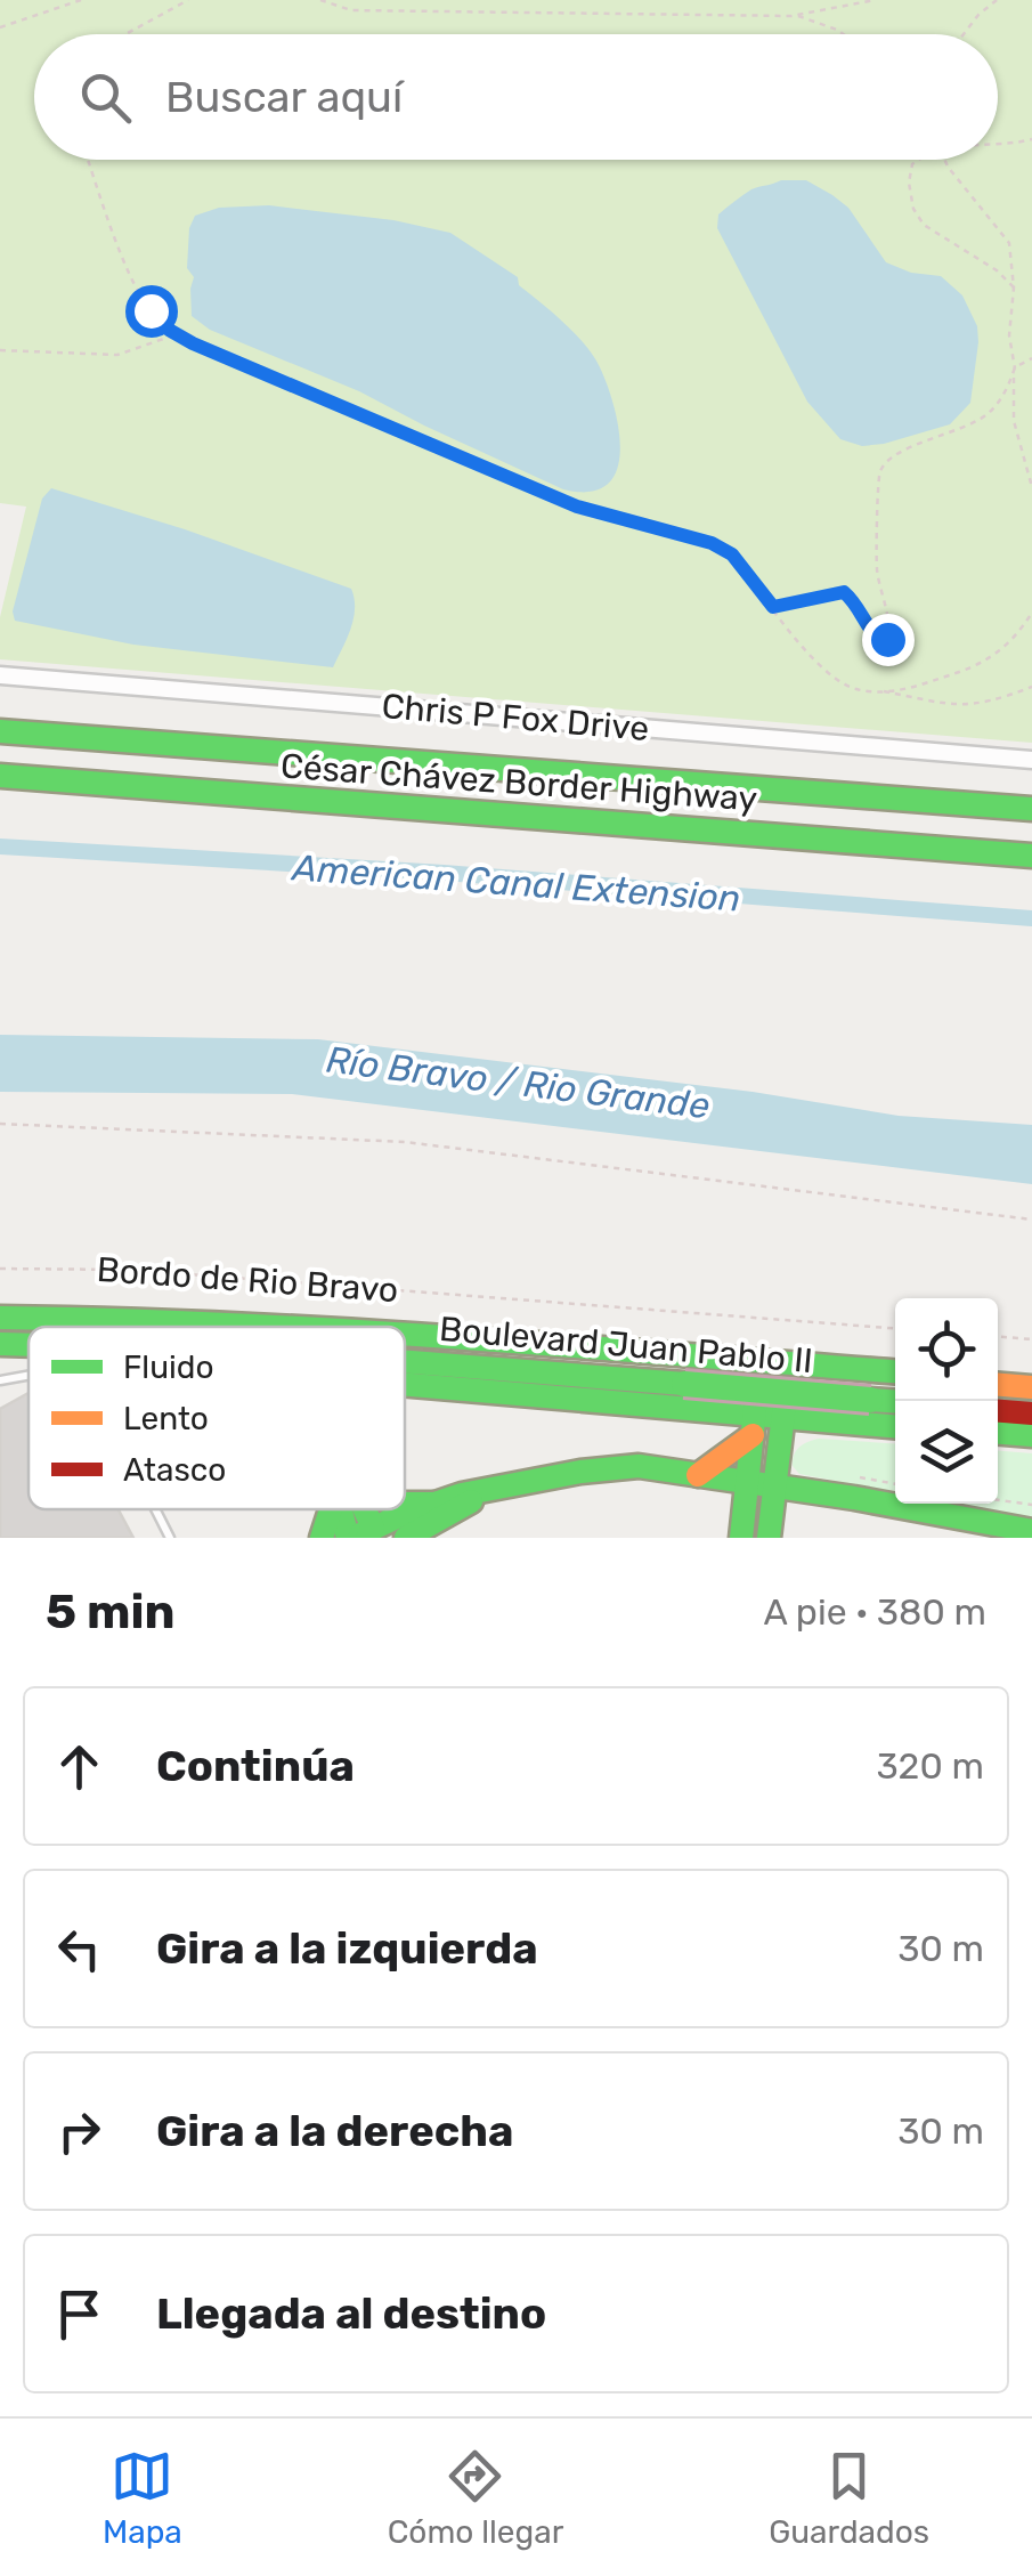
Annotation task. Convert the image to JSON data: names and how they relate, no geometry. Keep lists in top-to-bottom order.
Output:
{
  "streets": {
    "main road": ["César Chávez Border Highway", "Boulevard Juan Pablo II"],
    "street": ["Chris P Fox Drive"],
    "path": ["Bordo de Rio Bravo"]
  },
  "water": ["American Canal Extension", "Río Bravo / Rio Grande"],
  "legend": ["Fluido", "Lento", "Atasco"],
  "page": {
    "search": "Buscar aquí",
    "heading": ["5 min", "A pie · 380 m"],
    "list": [
      ["Continúa", "320 m"],
      ["Gira a la izquierda", "30 m"],
      ["Gira a la derecha", "30 m"],
      "Llegada al destino"
    ],
    "nav": ["Mapa", "Cómo llegar", "Guardados"]
  }
}
